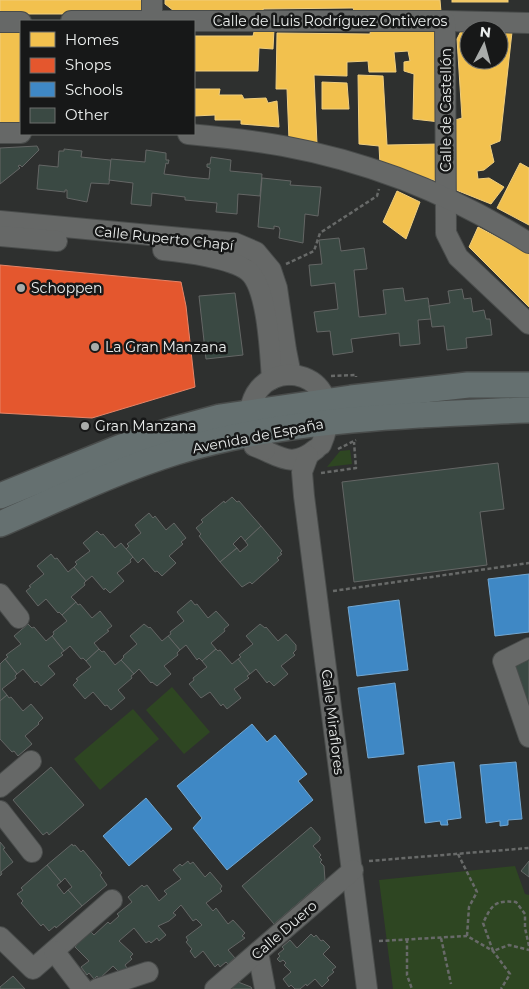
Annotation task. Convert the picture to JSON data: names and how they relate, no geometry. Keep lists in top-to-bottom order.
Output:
{
  "streets": {
    "main road": ["Avenida de España"],
    "street": [
      "Calle de Luis Rodríguez Ontiveros",
      "Calle de Castellón",
      "Calle Ruperto Chapí",
      "Calle Miraflores",
      "Calle Duero"
    ]
  },
  "crossings": [
    ["Calle de Luis Rodríguez Ontiveros", "Calle de Castellón"],
    ["Avenida de España", "Calle Miraflores"],
    ["Calle Miraflores", "Calle Duero"]
  ],
  "places": ["Schoppen", "La Gran Manzana", "Gran Manzana"],
  "legend": [
    "Homes",
    "Shops",
    "Schools",
    "Other"
  ],
  "north": "top"
}
